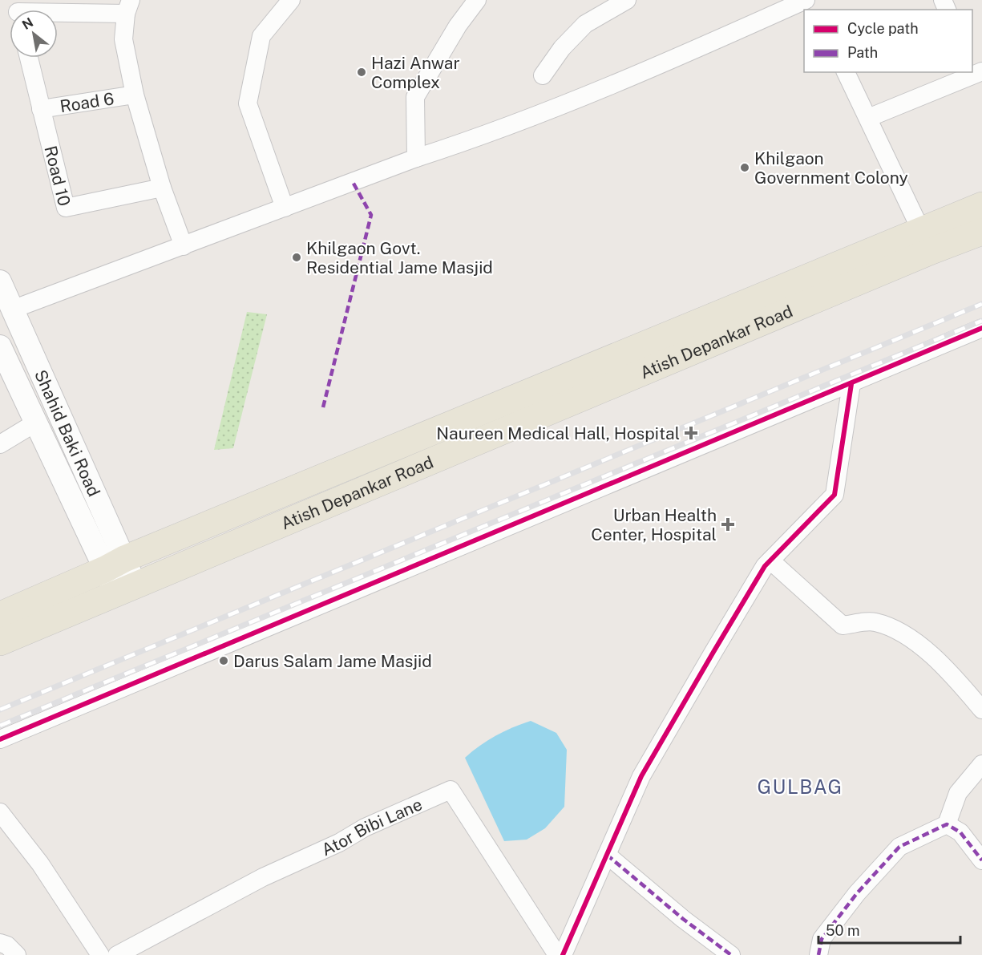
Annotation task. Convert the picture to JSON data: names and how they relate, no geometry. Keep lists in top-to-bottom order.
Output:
{
  "streets": {
    "main road": ["Atish Depankar Road"],
    "street": [
      "Road 6",
      "Road 10",
      "Shahid Baki Road",
      "Ator Bibi Lane"
    ]
  },
  "crossings": [
    ["Road 6", "Road 10"],
    ["Atish Depankar Road", "Shahid Baki Road"]
  ],
  "districts": ["GULBAG"],
  "places": {
    "other": [
      "Hazi Anwar Complex",
      "Khilgaon Government Colony",
      "Khilgaon Govt. Residential Jame Masjid",
      "Darus Salam Jame Masjid"
    ],
    "health": ["Naureen Medical Hall, Hospital", "Urban Health Center, Hospital"]
  },
  "legend": ["Cycle path", "Path"],
  "scale_bar": "50 m",
  "north": "top left"
}
